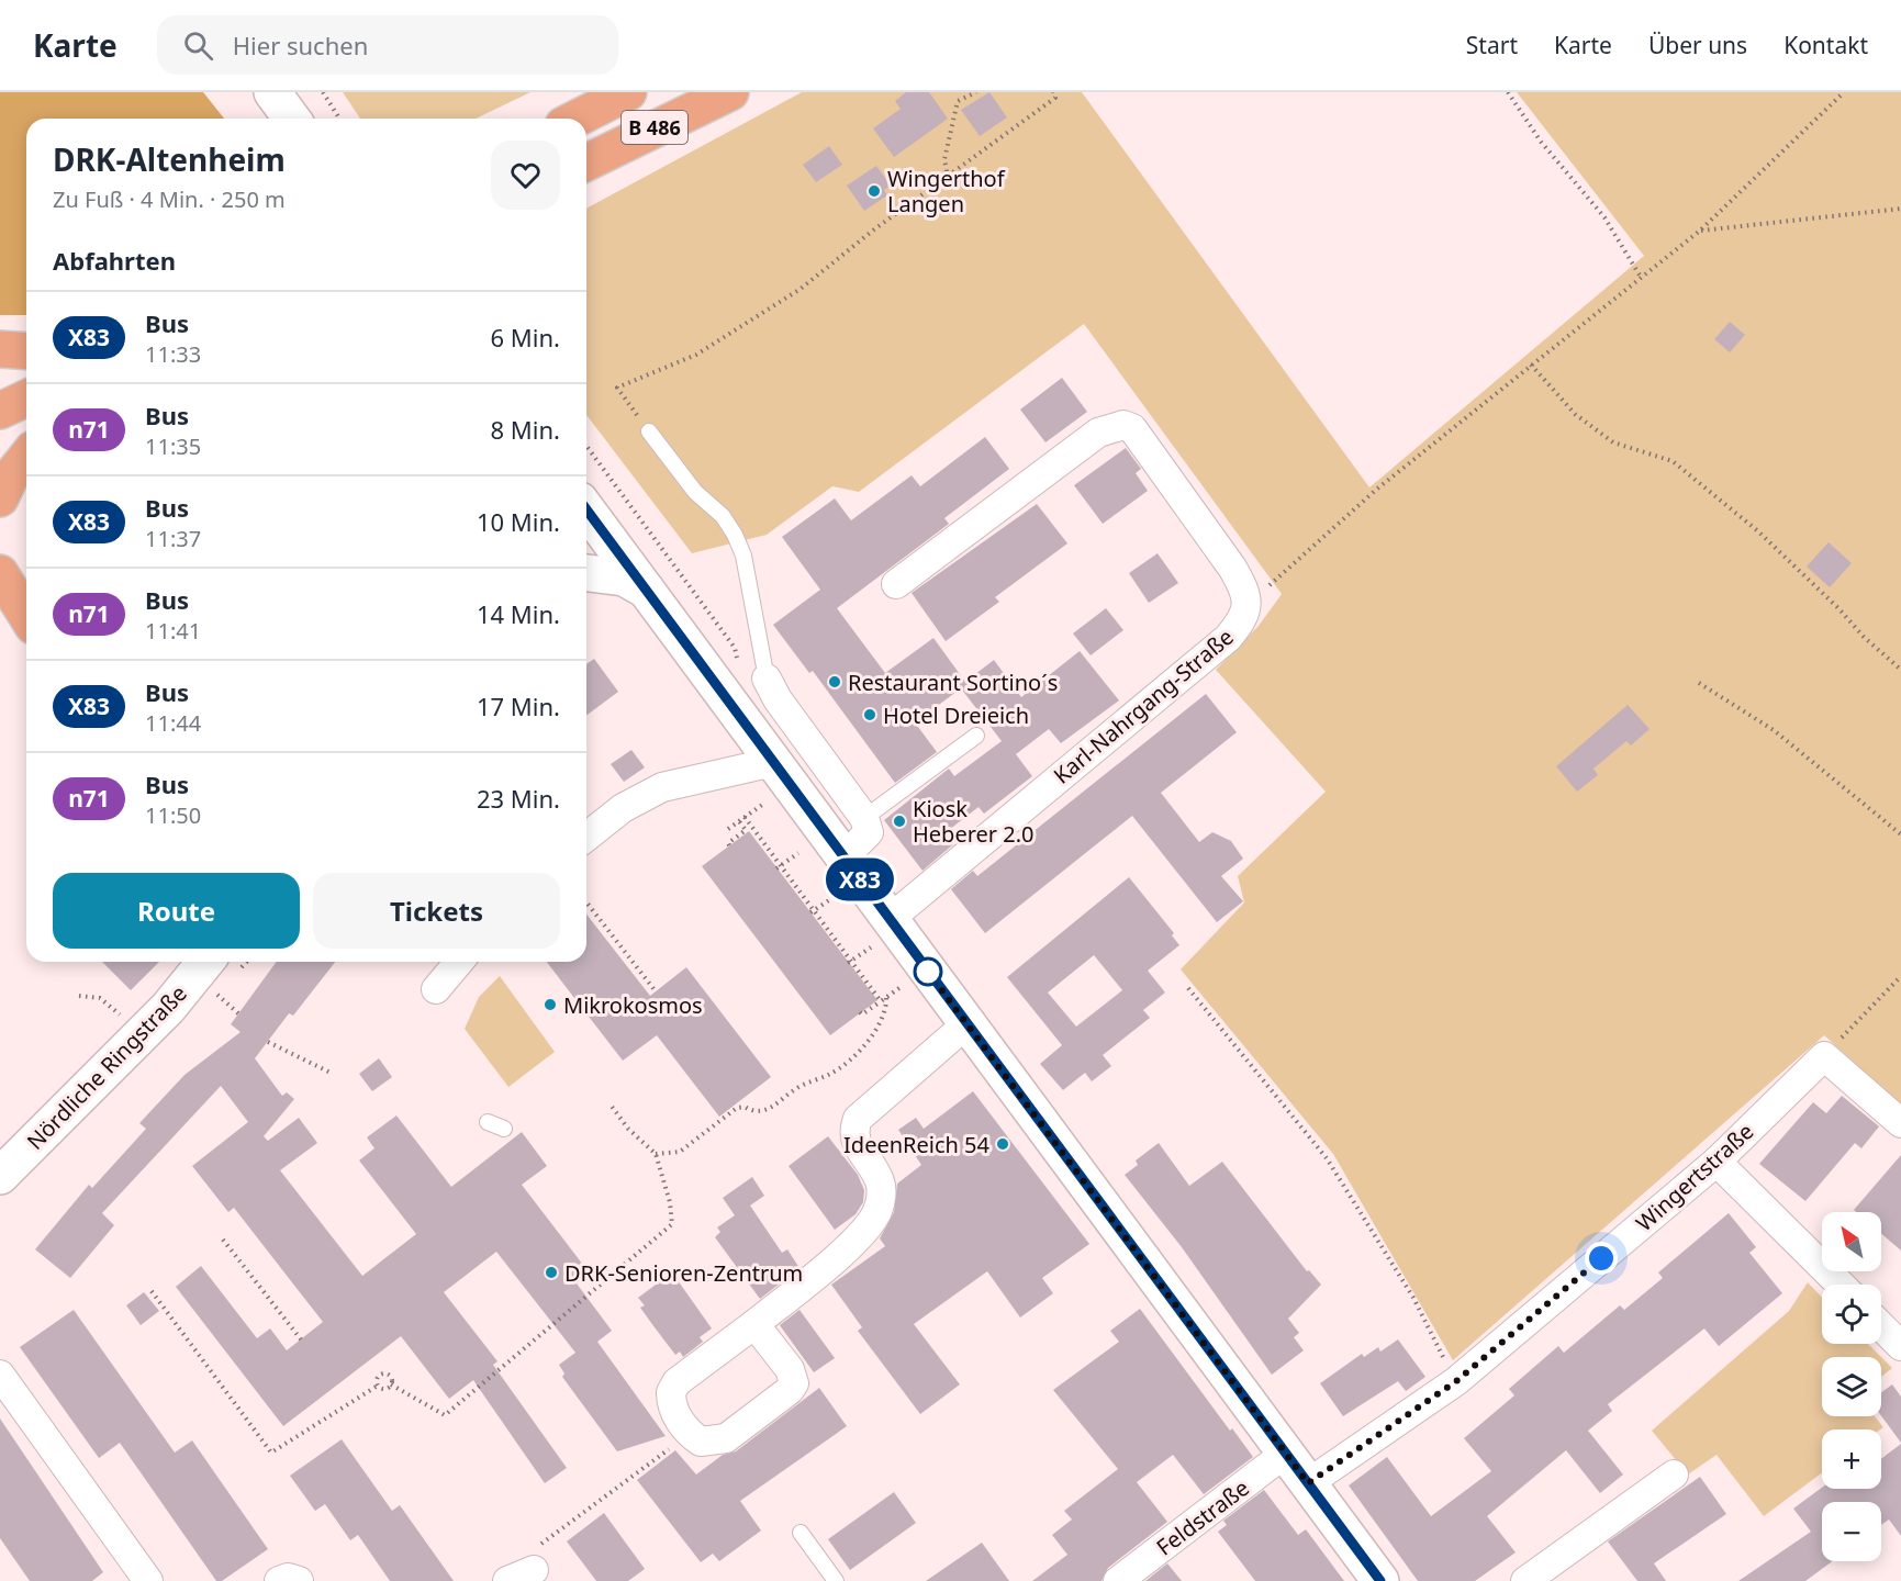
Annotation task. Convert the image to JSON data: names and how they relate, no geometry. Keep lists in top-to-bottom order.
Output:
{
  "streets": {
    "main road": ["B 486", "Nördliche Ringstraße"],
    "street": ["Karl-Nahrgang-Straße", "Wingertstraße", "Feldstraße"]
  },
  "places": [
    "Wingerthof Langen",
    "Restaurant Sortino´s",
    "Hotel Dreieich",
    "Kiosk Heberer 2.0",
    "Mikrokosmos",
    "IdeenReich 54",
    "DRK-Senioren-Zentrum"
  ],
  "lines": ["bus line X83"],
  "north": "top left",
  "page": {
    "header": "Karte",
    "search": "Hier suchen",
    "nav": [
      "Start",
      "Karte",
      "Über uns",
      "Kontakt"
    ],
    "on_map": "X83",
    "heading": [
      ["DRK-Altenheim", "Zu Fuß · 4 Min. · 250 m"],
      "Abfahrten"
    ],
    "list": [
      {
        "mark": "X83",
        "name": "Bus",
        "note": "11:33",
        "value": "6 Min."
      },
      {
        "mark": "n71",
        "name": "Bus",
        "note": "11:35",
        "value": "8 Min."
      },
      {
        "mark": "X83",
        "name": "Bus",
        "note": "11:37",
        "value": "10 Min."
      },
      {
        "mark": "n71",
        "name": "Bus",
        "note": "11:41",
        "value": "14 Min."
      },
      {
        "mark": "X83",
        "name": "Bus",
        "note": "11:44",
        "value": "17 Min."
      },
      {
        "mark": "n71",
        "name": "Bus",
        "note": "11:50",
        "value": "23 Min."
      }
    ],
    "buttons": ["Route", "Tickets"],
    "map_buttons": ["+", "−"]
  }
}
